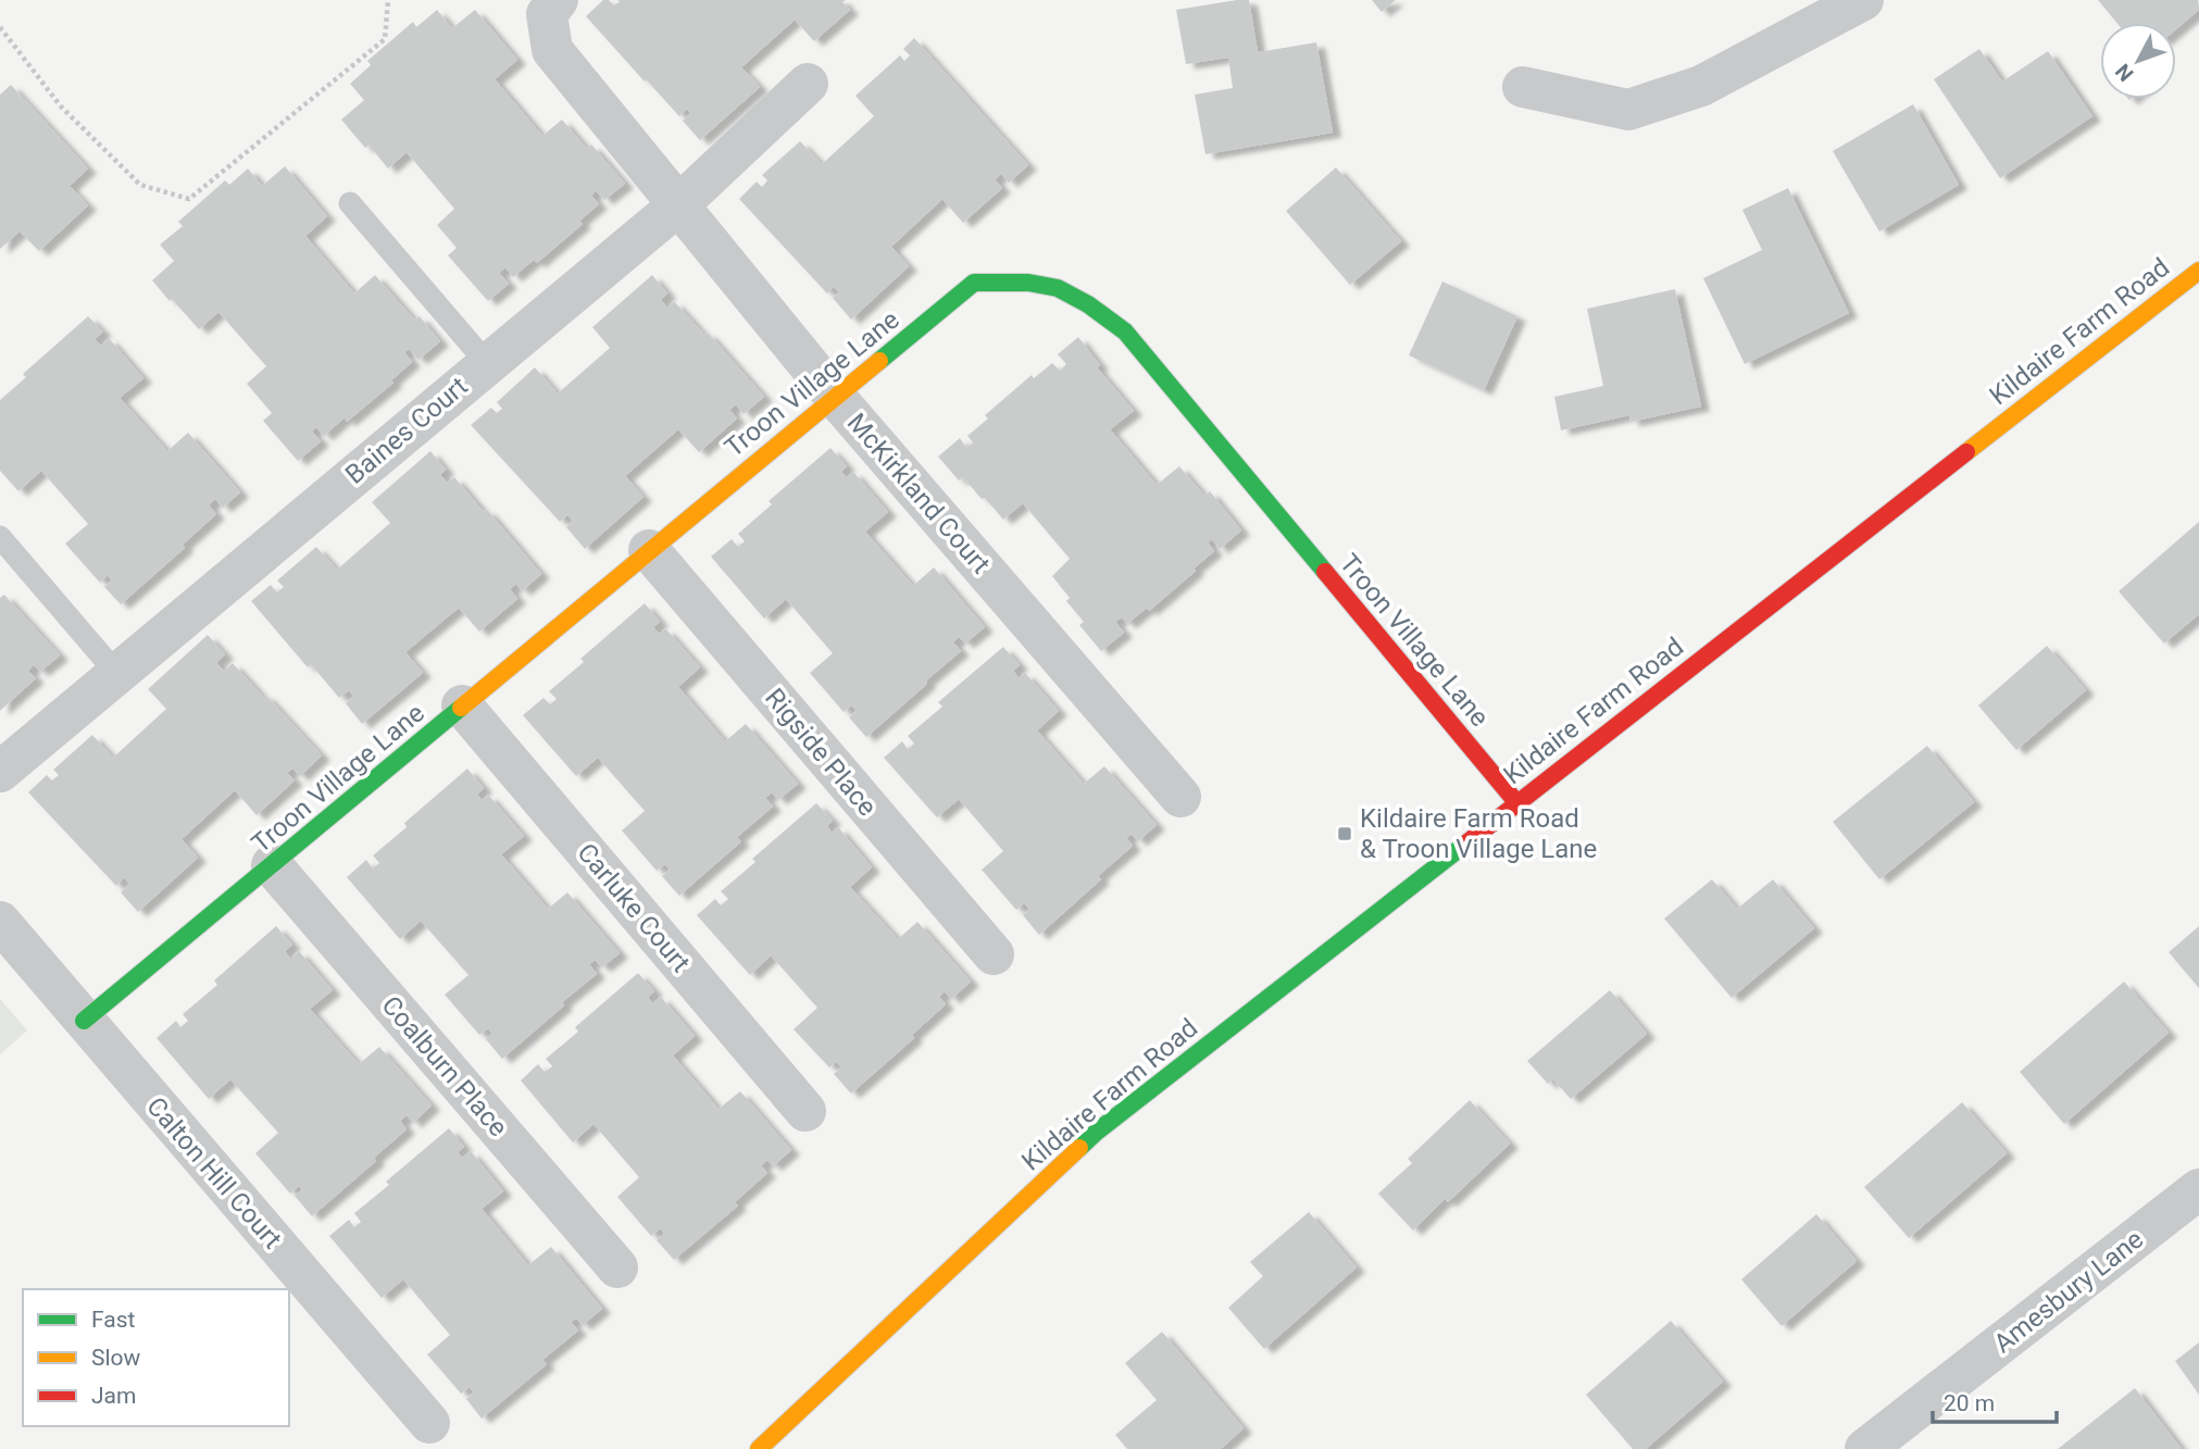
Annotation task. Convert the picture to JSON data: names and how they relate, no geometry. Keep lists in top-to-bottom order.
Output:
{
  "streets": {
    "street": [
      "Kildaire Farm Road",
      "Troon Village Lane",
      "Baines Court",
      "McKirkland Court",
      "Rigside Place",
      "Carluke Court",
      "Coalburn Place",
      "Calton Hill Court",
      "Amesbury Lane"
    ]
  },
  "crossings": [
    ["Kildaire Farm Road", "Troon Village Lane"],
    ["Troon Village Lane", "McKirkland Court"],
    ["Troon Village Lane", "Rigside Place"],
    ["Troon Village Lane", "Carluke Court"],
    ["Troon Village Lane", "Coalburn Place"],
    ["Troon Village Lane", "Calton Hill Court"],
    ["Baines Court", "McKirkland Court"]
  ],
  "places": {
    "transit": ["Kildaire Farm Road & Troon Village Lane"]
  },
  "legend": ["Fast", "Slow", "Jam"],
  "scale_bar": "20 m",
  "north": "bottom left"
}
